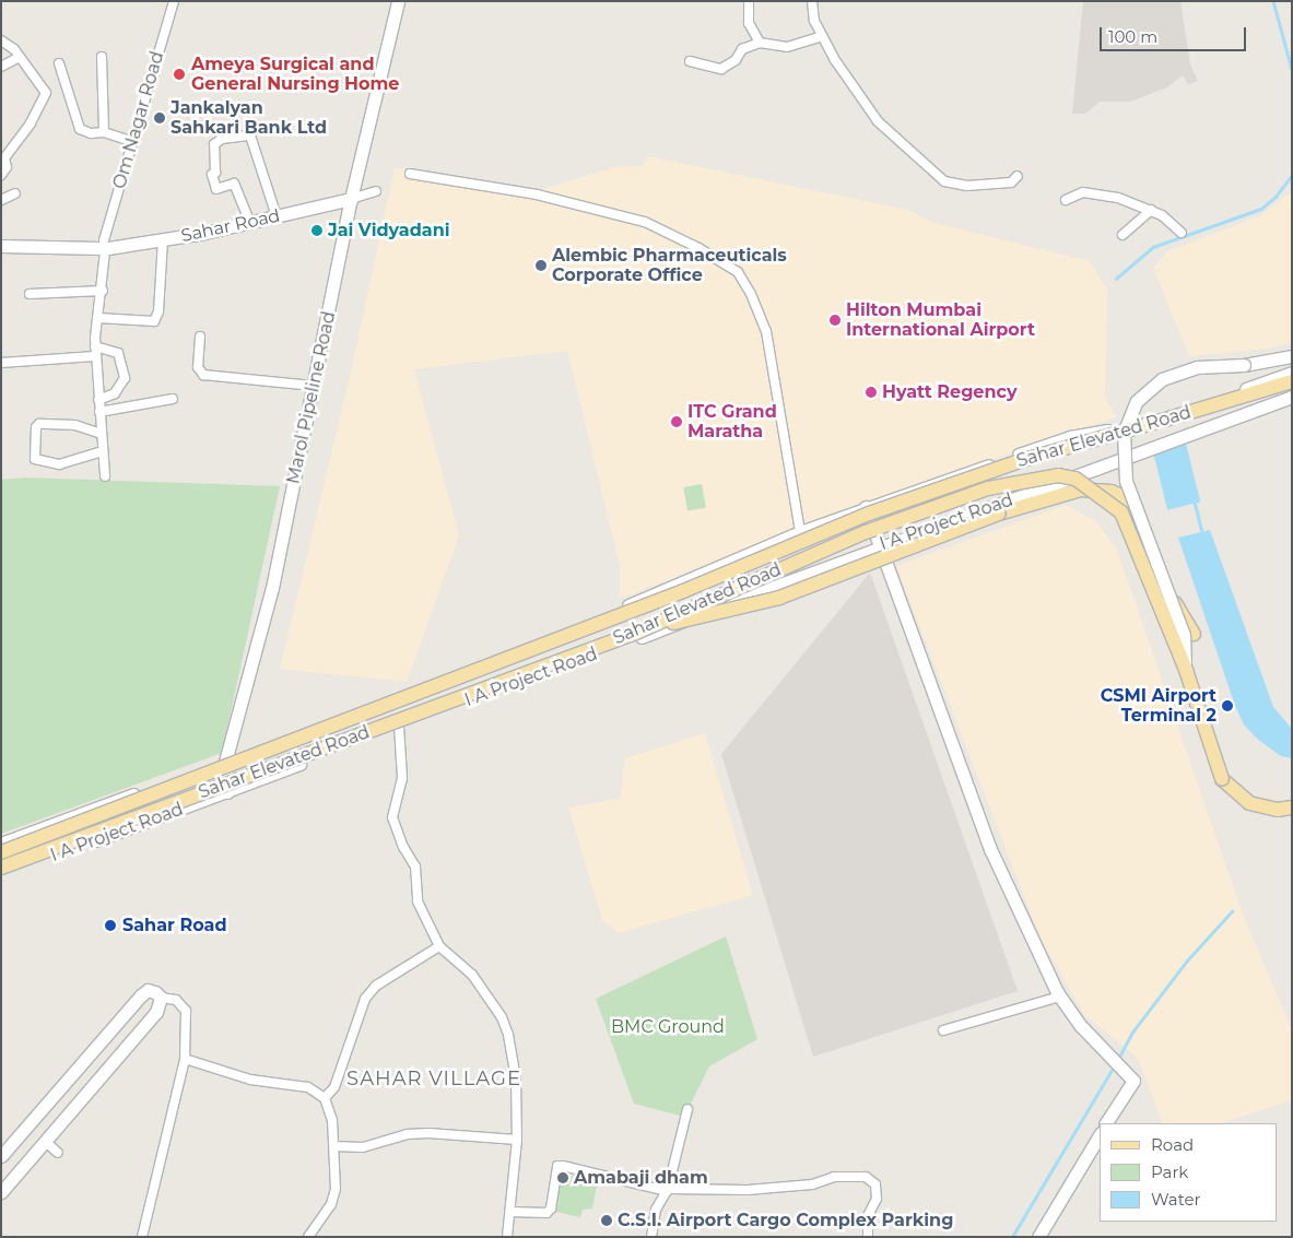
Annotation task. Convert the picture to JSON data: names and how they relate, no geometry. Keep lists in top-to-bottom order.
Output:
{
  "streets": {
    "main road": [
      "Sahar Road",
      "Marol Pipeline Road",
      "Sahar Elevated Road",
      "I A Project Road"
    ],
    "street": ["Om Nagar Road"]
  },
  "crossings": [
    ["Om Nagar Road", "Sahar Road"],
    ["Sahar Road", "Marol Pipeline Road"],
    ["Marol Pipeline Road", "I A Project Road"]
  ],
  "districts": ["SAHAR VILLAGE"],
  "parks": ["BMC Ground"],
  "places": [
    "Ameya Surgical and General Nursing Home",
    "Jankalyan Sahkari Bank Ltd",
    "Jai Vidyadani",
    "Alembic Pharmaceuticals Corporate Office",
    "Hilton Mumbai International Airport",
    "Hyatt Regency",
    "ITC Grand Maratha",
    "CSMI Airport Terminal 2",
    "Sahar Road",
    "Amabaji dham",
    "C.S.I. Airport Cargo Complex Parking"
  ],
  "legend": ["Road", "Park", "Water"],
  "scale_bar": "100 m"
}
